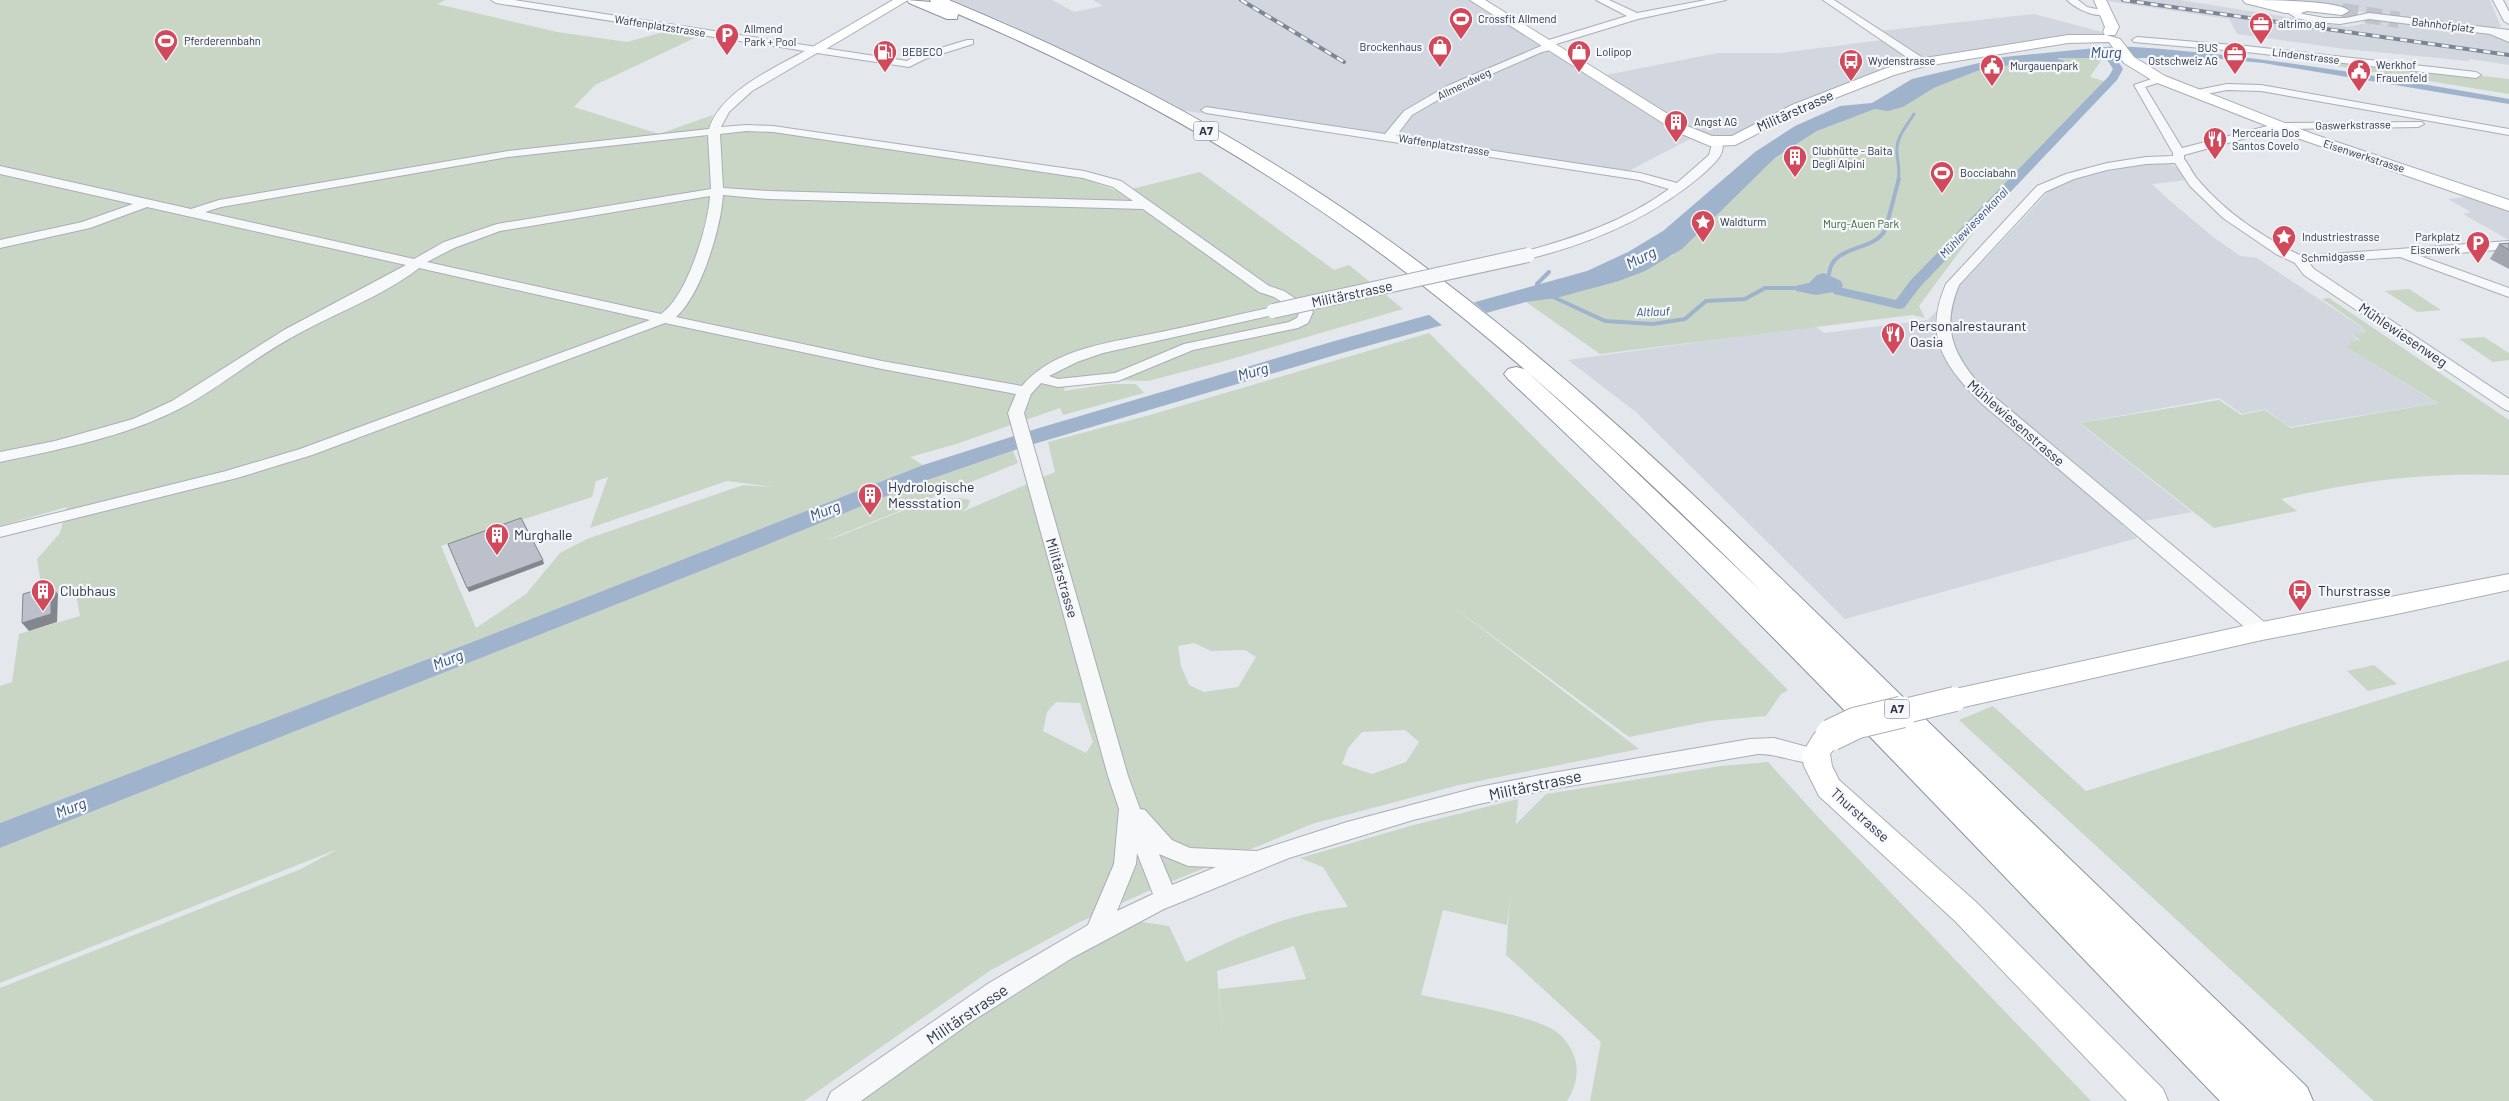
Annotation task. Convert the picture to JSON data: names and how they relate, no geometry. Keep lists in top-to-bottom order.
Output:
{
  "streets": {
    "main road": ["A7"],
    "street": [
      "Bahnhofplatz",
      "Waffenplatzstrasse",
      "Lindenstrasse",
      "Allmendweg",
      "Militärstrasse",
      "Gaswerkstrasse",
      "Eisenwerkstrasse",
      "Schmidgasse",
      "Mühlewiesenweg",
      "Mühlewiesenstrasse",
      "Thurstrasse"
    ]
  },
  "crossings": [
    ["Waffenplatzstrasse", "Allmendweg"],
    ["Waffenplatzstrasse", "Militärstrasse"],
    ["Lindenstrasse", "Militärstrasse"],
    ["Lindenstrasse", "Eisenwerkstrasse"],
    ["Militärstrasse", "Eisenwerkstrasse"],
    ["Militärstrasse", "Thurstrasse"],
    ["Gaswerkstrasse", "Eisenwerkstrasse"],
    ["Gaswerkstrasse", "Schmidgasse"],
    ["Gaswerkstrasse", "Mühlewiesenstrasse"],
    ["Eisenwerkstrasse", "Schmidgasse"],
    ["Schmidgasse", "Mühlewiesenweg"],
    ["Schmidgasse", "Mühlewiesenstrasse"]
  ],
  "water": ["Murg", "Mühlewiesenkanal", "Altlauf"],
  "parks": ["Murg-Auen Park"],
  "places": {
    "sports": ["Crossfit Allmend", "Pferderennbahn", "Bocciabahn"],
    "office": ["altrimo ag", "BUS Ostschweiz AG"],
    "parking": ["Allmend Park + Pool", "Parkplatz Eisenwerk"],
    "shop": ["Brockenhaus", "Lolipop"],
    "fuel station": ["BEBECO"],
    "bus stop": ["Wydenstrasse", "Thurstrasse"],
    "public building": ["Murgauenpark", "Werkhof Frauenfeld"],
    "building": [
      "Angst AG",
      "Clubhütte - Baita Degli Alpini",
      "Hydrologische Messstation",
      "Murghalle",
      "Clubhaus"
    ],
    "restaurant": ["Mercearia Dos Santos Covelo", "Personalrestaurant Oasia"],
    "place": ["Waldturm", "Industriestrasse"]
  }
}
